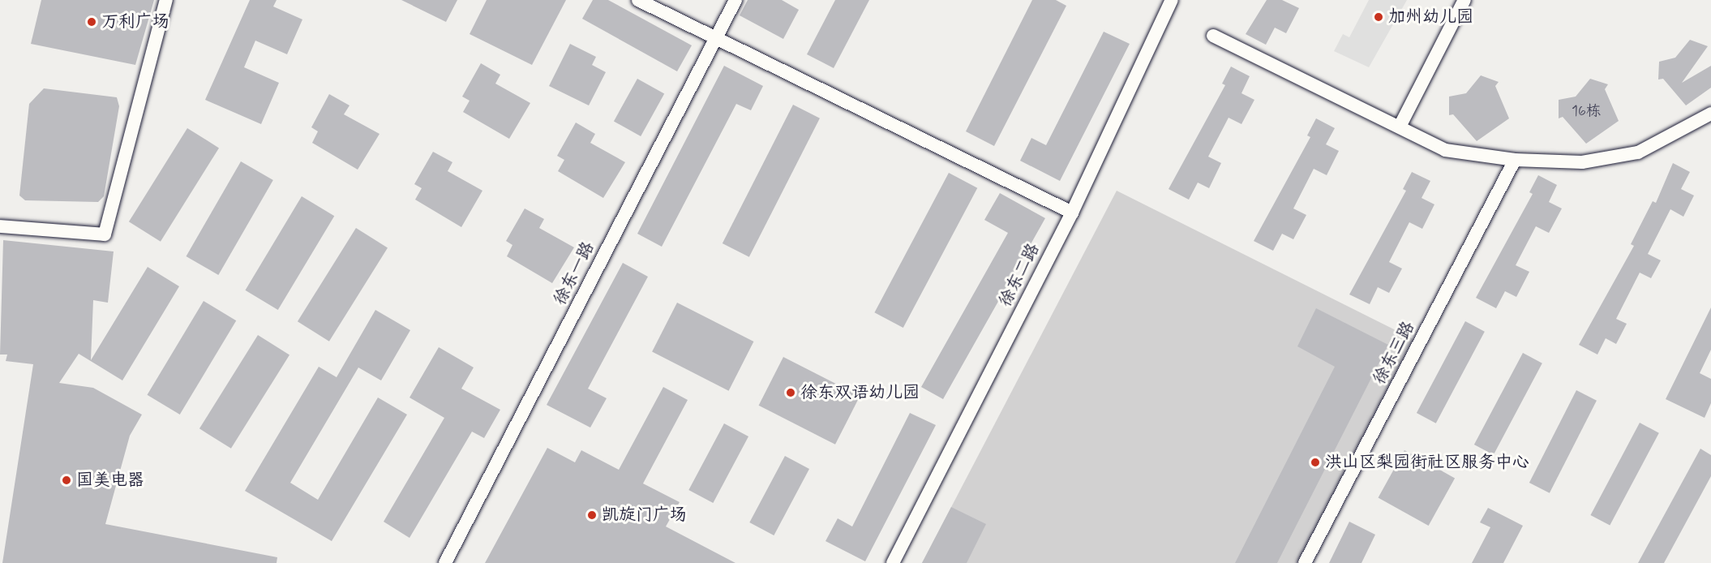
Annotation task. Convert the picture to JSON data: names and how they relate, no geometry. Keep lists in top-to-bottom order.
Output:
{
  "streets": {
    "street": ["徐东一路", "徐东二路", "徐东三路"]
  },
  "places": [
    "加州幼儿园",
    "万利广场",
    "徐东双语幼儿园",
    "洪山区梨园街社区服务中心",
    "国美电器",
    "凯旋门广场"
  ],
  "house_numbers": ["16栋"]
}
